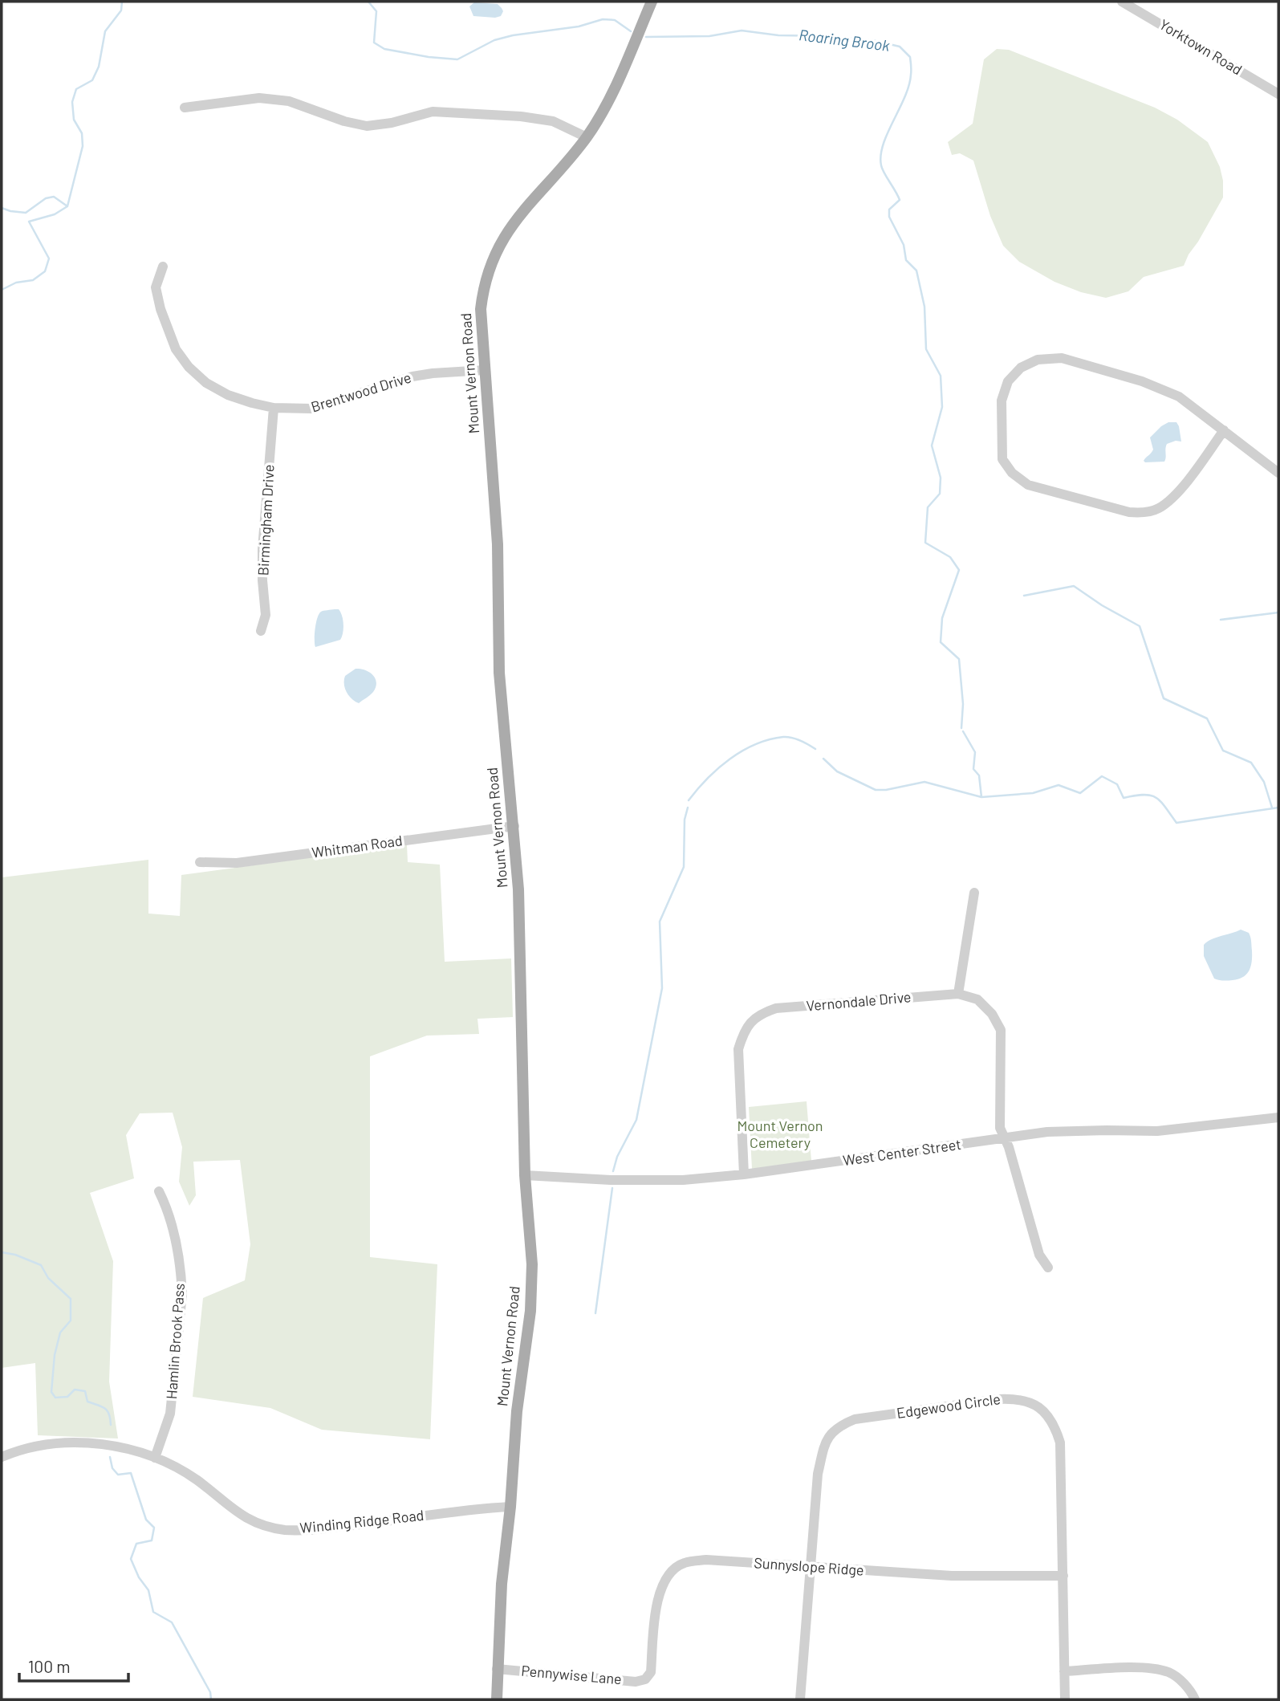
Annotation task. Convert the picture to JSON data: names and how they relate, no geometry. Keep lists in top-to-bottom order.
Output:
{
  "streets": {
    "main road": ["Mount Vernon Road"],
    "street": [
      "Yorktown Road",
      "Brentwood Drive",
      "Birmingham Drive",
      "Whitman Road",
      "Vernondale Drive",
      "West Center Street",
      "Hamlin Brook Pass",
      "Edgewood Circle",
      "Winding Ridge Road",
      "Sunnyslope Ridge",
      "Pennywise Lane"
    ]
  },
  "crossings": [
    ["Mount Vernon Road", "Brentwood Drive"],
    ["Mount Vernon Road", "Whitman Road"],
    ["Mount Vernon Road", "West Center Street"],
    ["Mount Vernon Road", "Winding Ridge Road"],
    ["Mount Vernon Road", "Pennywise Lane"],
    ["Brentwood Drive", "Birmingham Drive"],
    ["Vernondale Drive", "West Center Street"],
    ["Hamlin Brook Pass", "Winding Ridge Road"],
    ["Edgewood Circle", "Sunnyslope Ridge"],
    ["Sunnyslope Ridge", "Pennywise Lane"]
  ],
  "water": ["Roaring Brook"],
  "parks": ["Mount Vernon Cemetery"],
  "scale_bar": "100 m"
}
